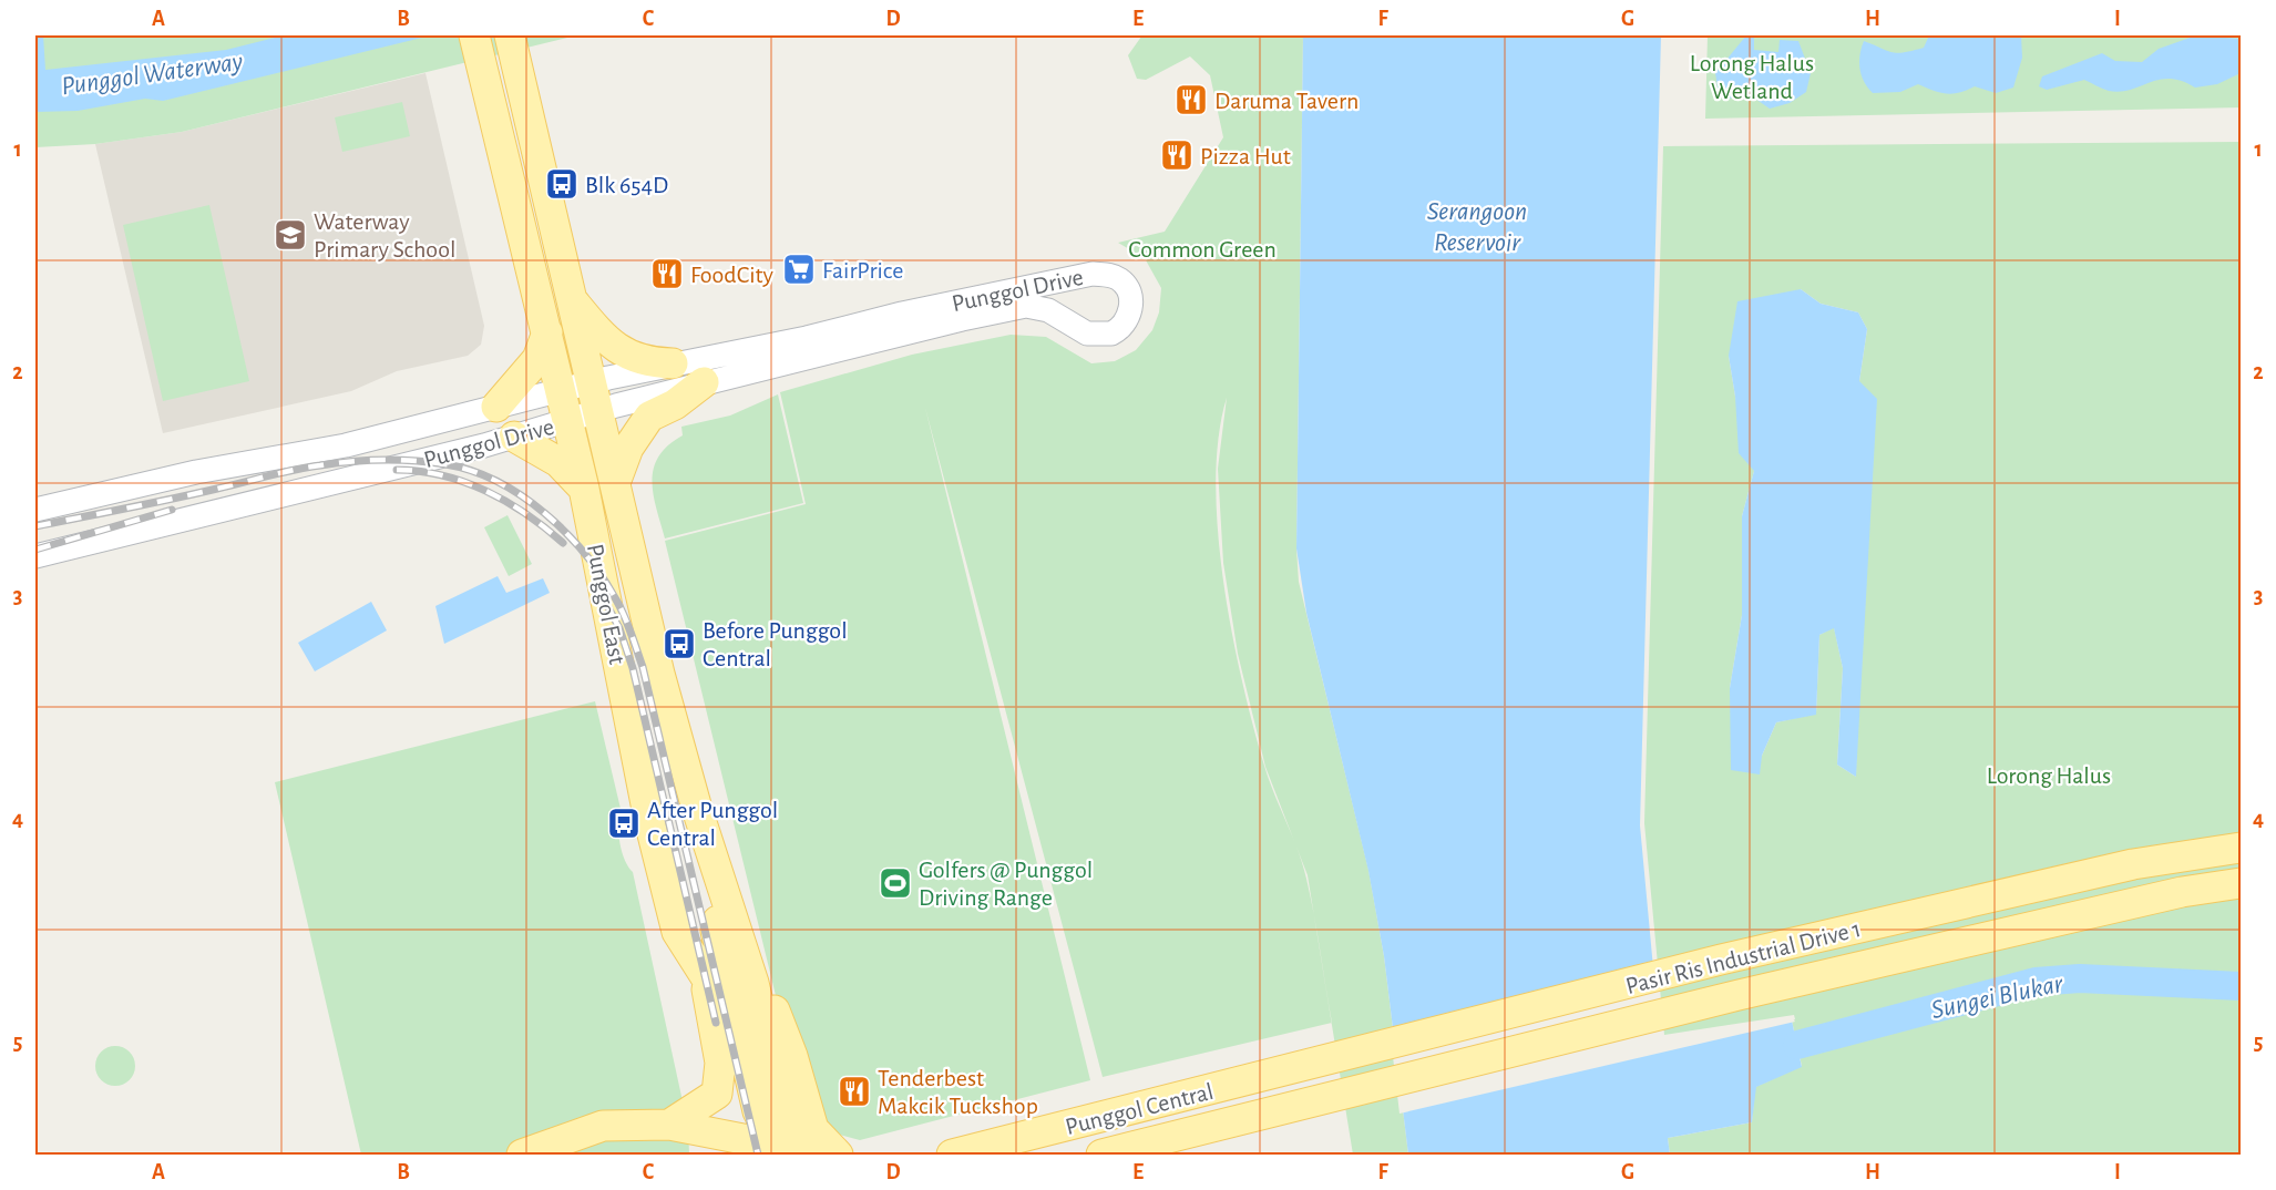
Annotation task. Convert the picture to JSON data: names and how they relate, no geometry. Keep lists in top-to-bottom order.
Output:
{
  "streets": {
    "main road": ["Punggol East", "Pasir Ris Industrial Drive 1", "Punggol Central"],
    "street": ["Punggol Drive"]
  },
  "crossings": [
    ["Punggol Drive", "Punggol East"],
    ["Pasir Ris Industrial Drive 1", "Punggol Central"]
  ],
  "water": ["Punggol Waterway", "Serangoon Reservoir", "Sungei Blukar"],
  "parks": ["Lorong Halus Wetland", "Common Green", "Lorong Halus"],
  "places": {
    "restaurant": [
      "Daruma Tavern",
      "Pizza Hut",
      "FoodCity",
      "Tenderbest Makcik Tuckshop"
    ],
    "bus stop": ["Blk 654D", "Before Punggol Central", "After Punggol Central"],
    "school or university": ["Waterway Primary School"],
    "supermarket": ["FairPrice"],
    "sports": ["Golfers @ Punggol Driving Range"]
  },
  "grid": {
    "columns": [
      "A",
      "B",
      "C",
      "D",
      "E",
      "F",
      "G",
      "H",
      "I"
    ],
    "rows": [
      "1",
      "2",
      "3",
      "4",
      "5"
    ]
  }
}
